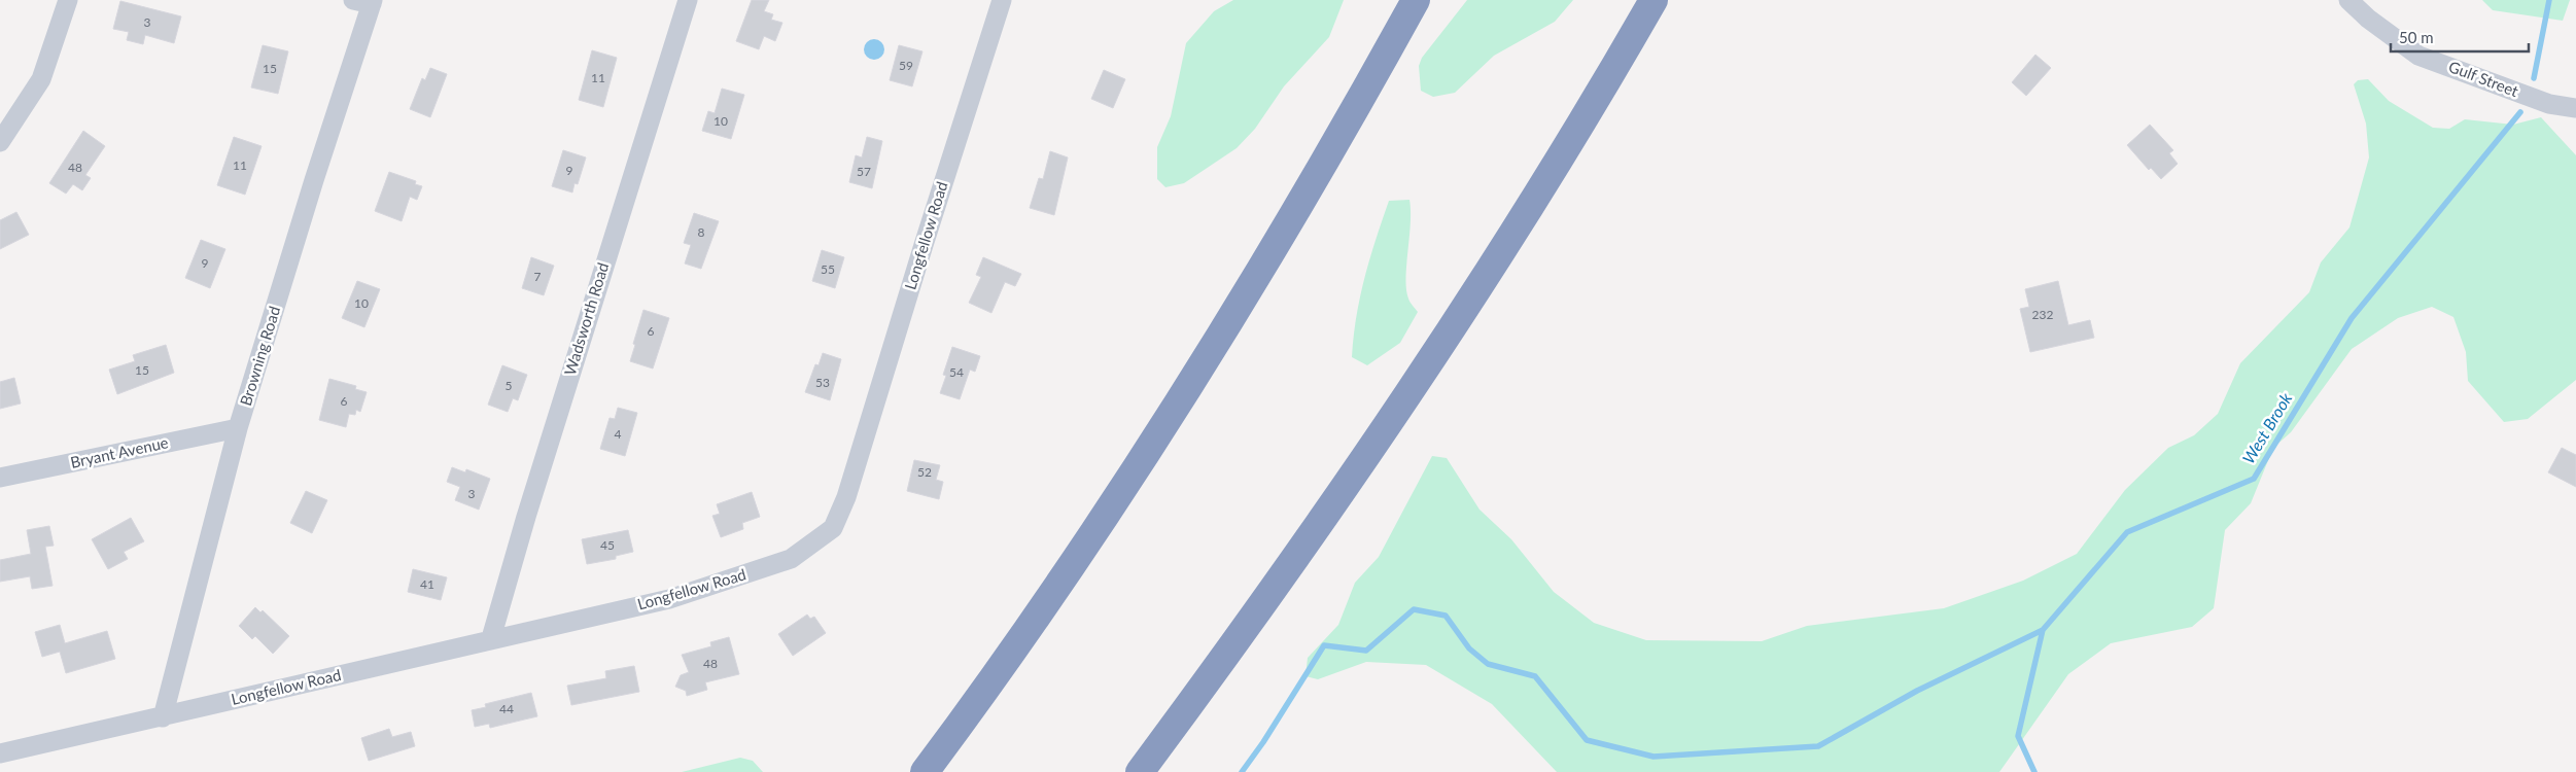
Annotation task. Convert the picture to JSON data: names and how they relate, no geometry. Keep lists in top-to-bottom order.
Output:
{
  "streets": {
    "street": [
      "Gulf Street",
      "Longfellow Road",
      "Wadsworth Road",
      "Browning Road",
      "Bryant Avenue"
    ]
  },
  "crossings": [
    ["Longfellow Road", "Wadsworth Road"],
    ["Longfellow Road", "Browning Road"],
    ["Browning Road", "Bryant Avenue"]
  ],
  "water": ["West Brook"],
  "house_numbers": [
    "3",
    "59",
    "15",
    "11",
    "10",
    "11",
    "48",
    "9",
    "57",
    "8",
    "9",
    "55",
    "7",
    "10",
    "232",
    "6",
    "15",
    "54",
    "53",
    "5",
    "6",
    "4",
    "52",
    "3",
    "45",
    "41",
    "48",
    "44"
  ],
  "scale_bar": "50 m"
}
